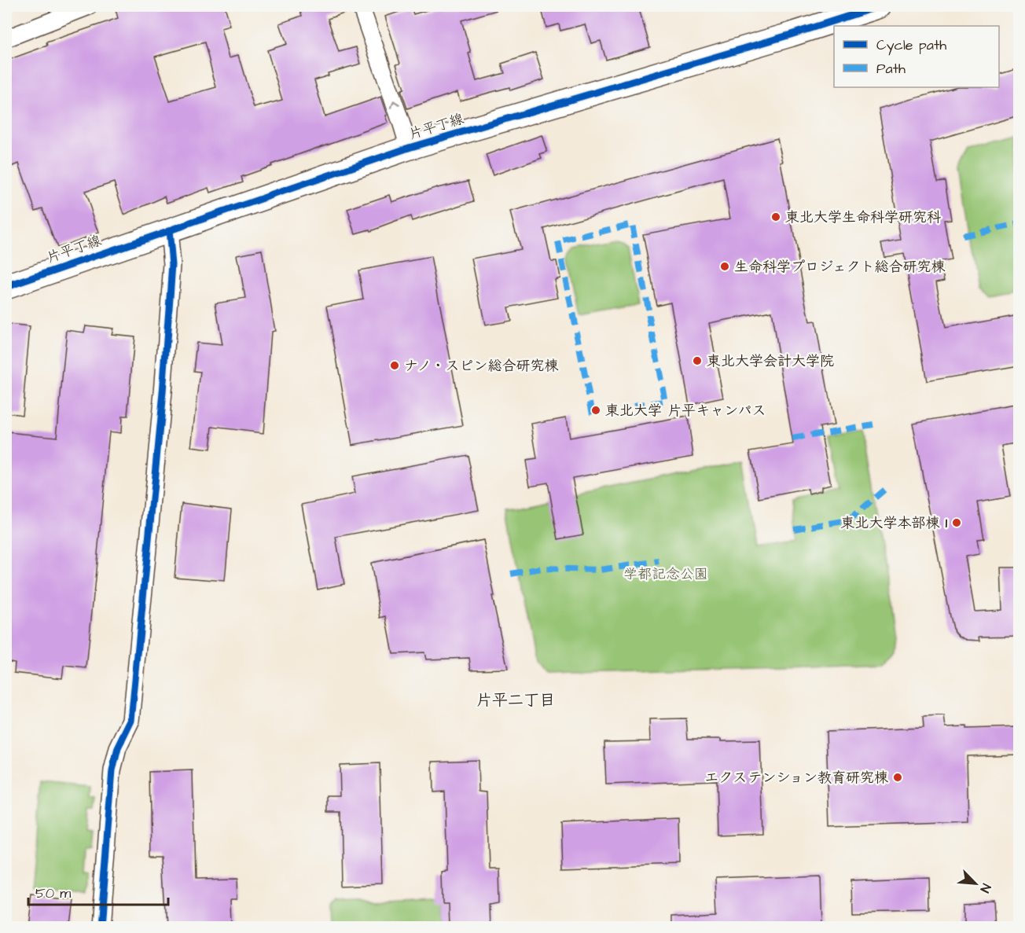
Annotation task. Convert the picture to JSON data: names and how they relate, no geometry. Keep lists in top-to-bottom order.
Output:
{
  "streets": {
    "street": ["片平丁線"]
  },
  "districts": ["片平二丁目"],
  "parks": ["学都記念公園"],
  "places": [
    "東北大学生命科学研究科",
    "生命科学プロジェクト総合研究棟",
    "東北大学会計大学院",
    "ナノ・スピン総合研究棟",
    "東北大学 片平キャンパス",
    "東北大学本部棟 1",
    "エクステンション教育研究棟"
  ],
  "legend": ["Cycle path", "Path"],
  "scale_bar": "50 m",
  "north": "bottom right"
}
